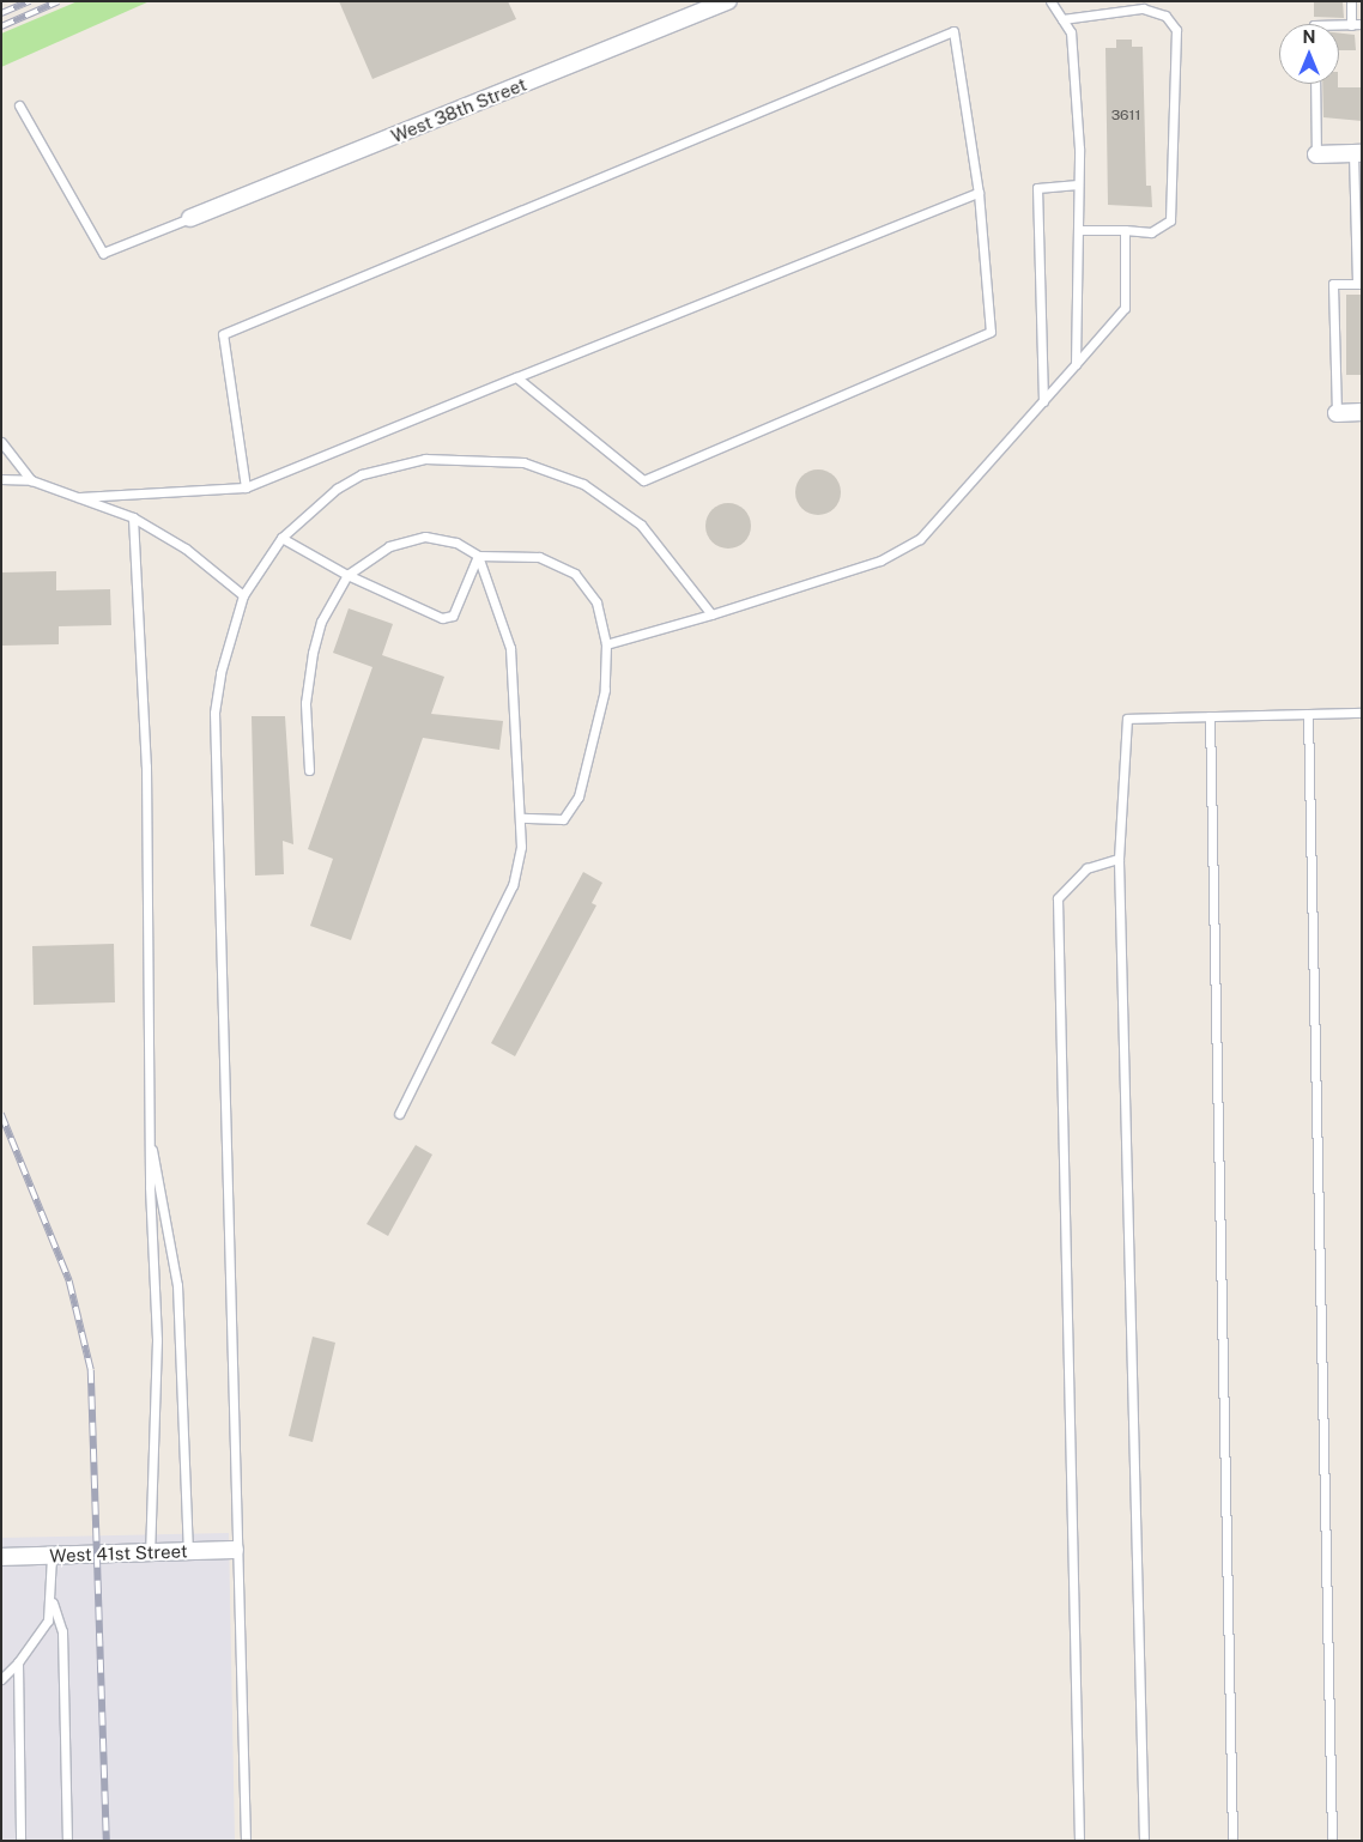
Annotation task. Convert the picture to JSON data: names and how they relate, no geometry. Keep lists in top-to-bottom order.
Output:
{
  "streets": {
    "street": ["West 38th Street", "West 41st Street"]
  },
  "house_numbers": ["3611"],
  "north": "top"
}
